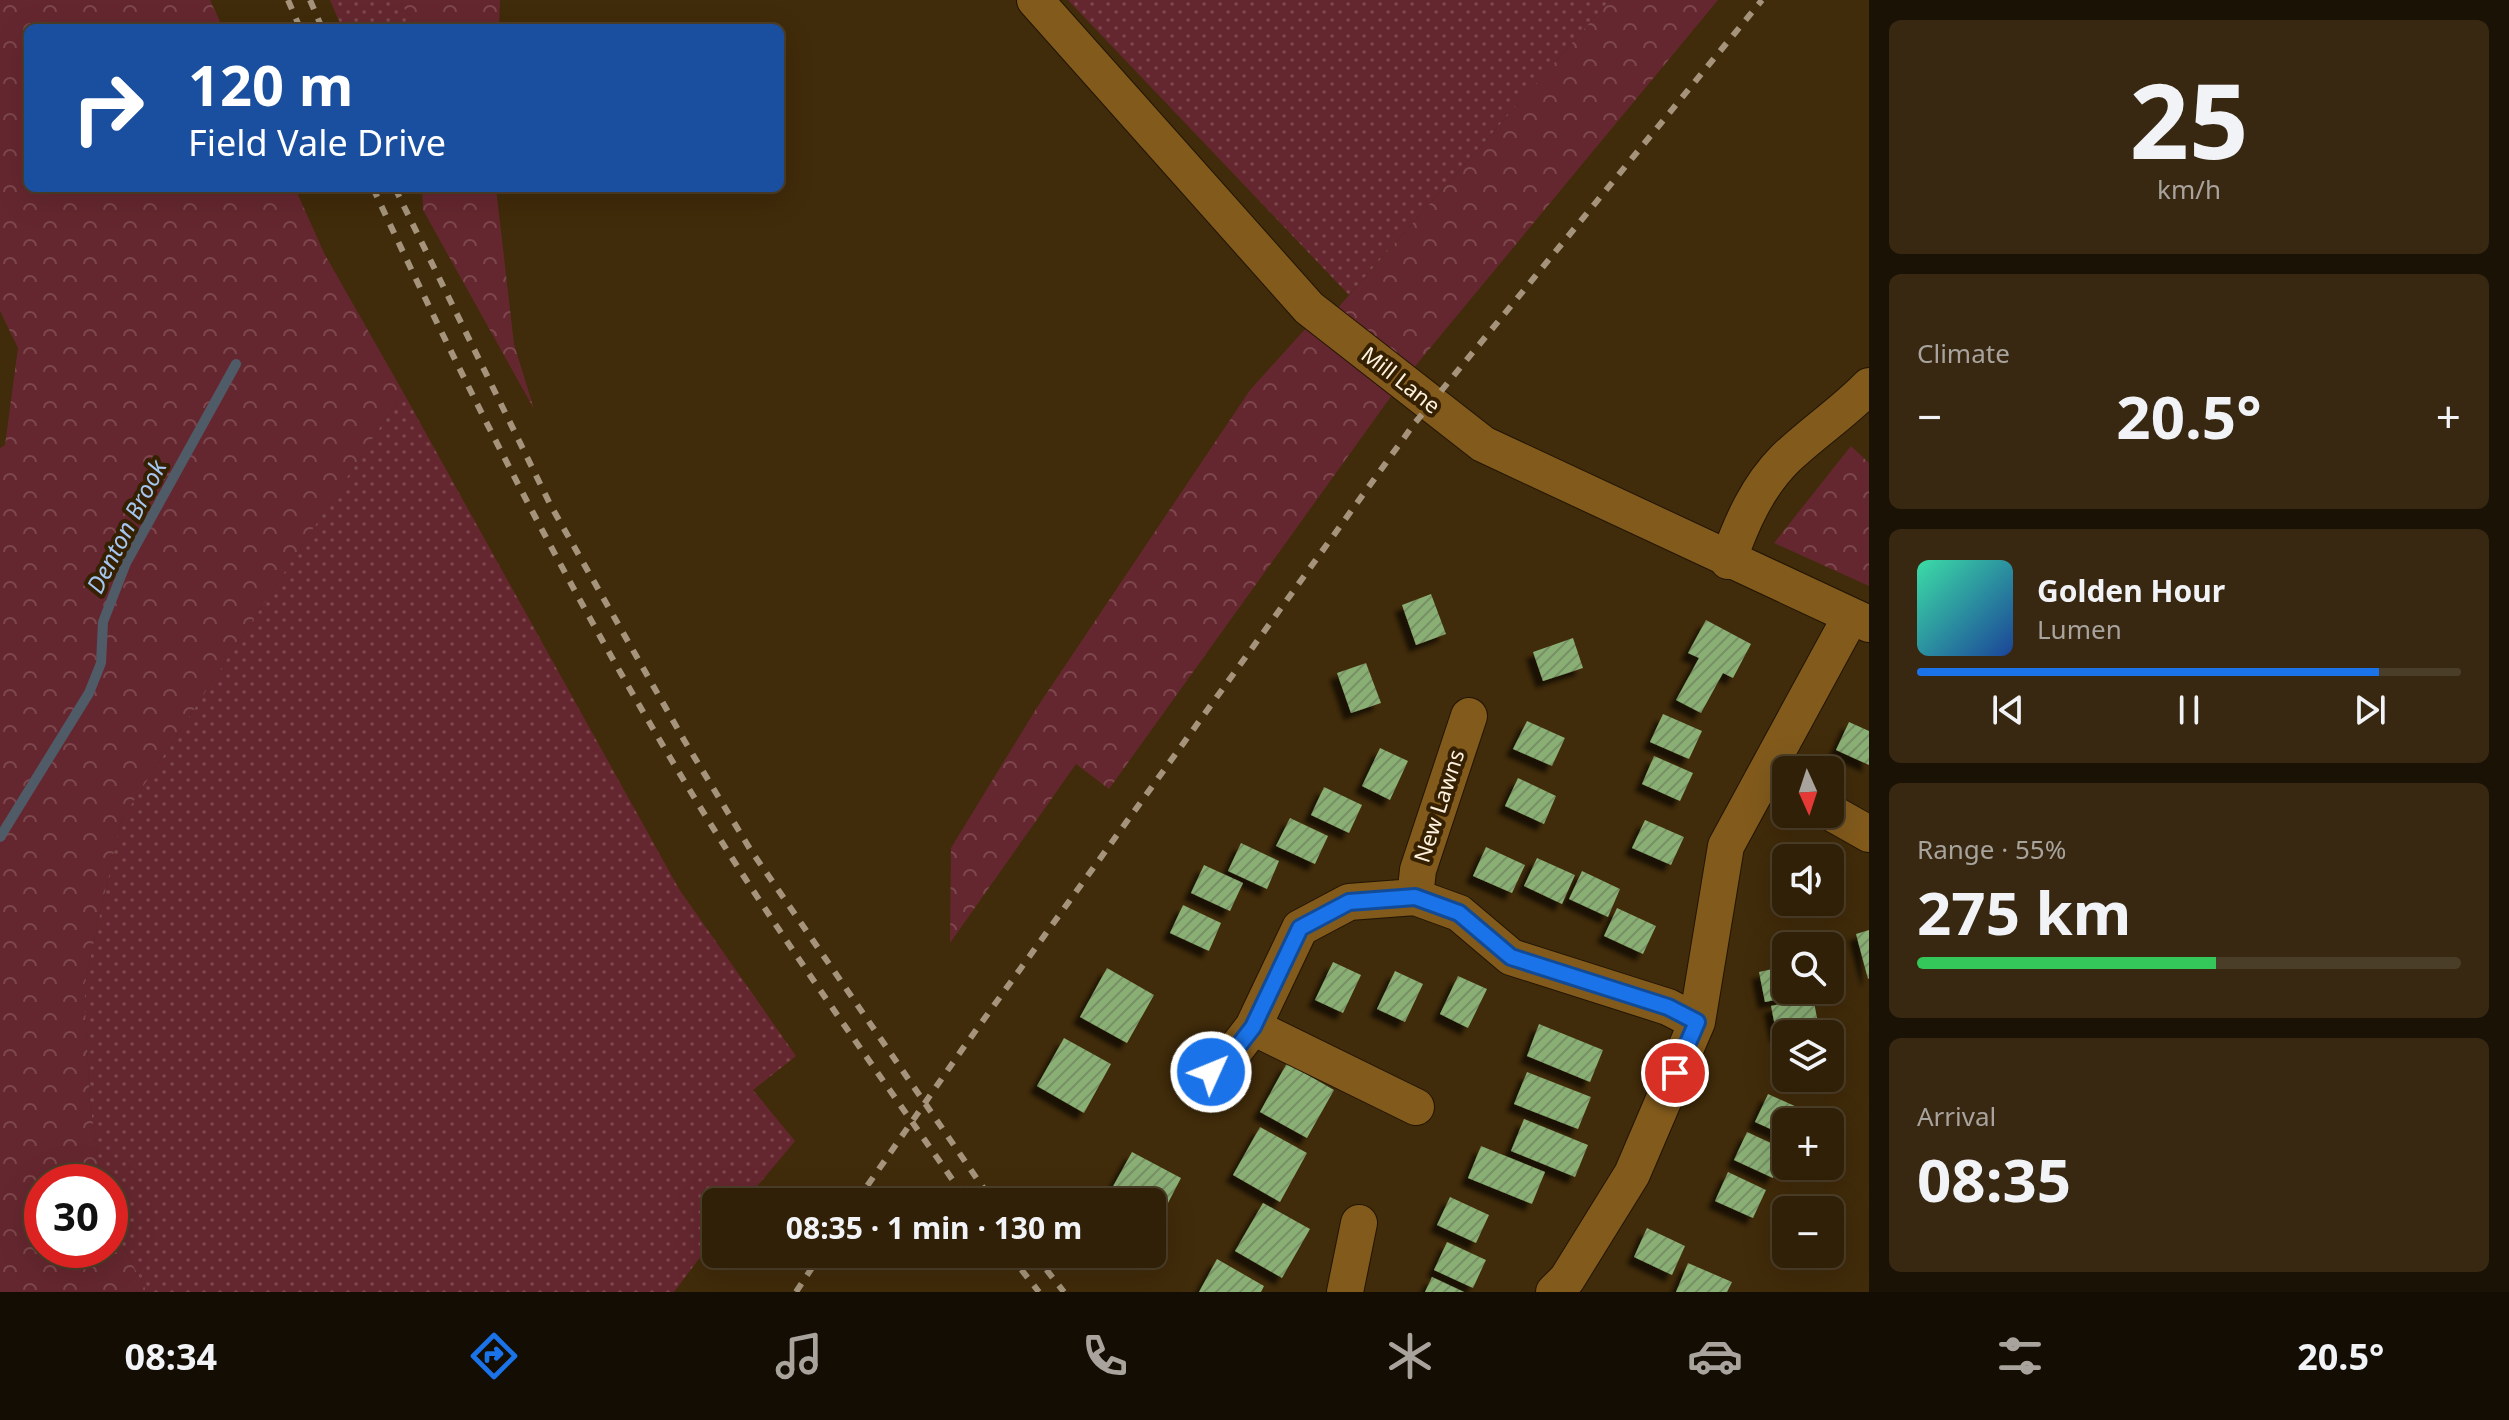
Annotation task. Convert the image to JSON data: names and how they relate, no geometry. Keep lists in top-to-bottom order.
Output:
{
  "streets": {
    "street": ["Mill Lane", "New Lawns"]
  },
  "water": ["Denton Brook"],
  "north": "bottom",
  "page": {
    "tile": [
      ["25", "km/h"],
      "Climate",
      ["Range · 55%", "275 km"],
      ["Arrival", "08:35"]
    ],
    "turn": ["120 m", "Field Vale Drive"],
    "heat": ["−", "20.5°", "+"],
    "song": ["Golden Hour", "Lumen"],
    "map_buttons": ["+", "−"],
    "limit": "30",
    "trip": "08:35 · 1 min · 130 m",
    "tabs": ["08:34", "20.5°"]
  }
}
